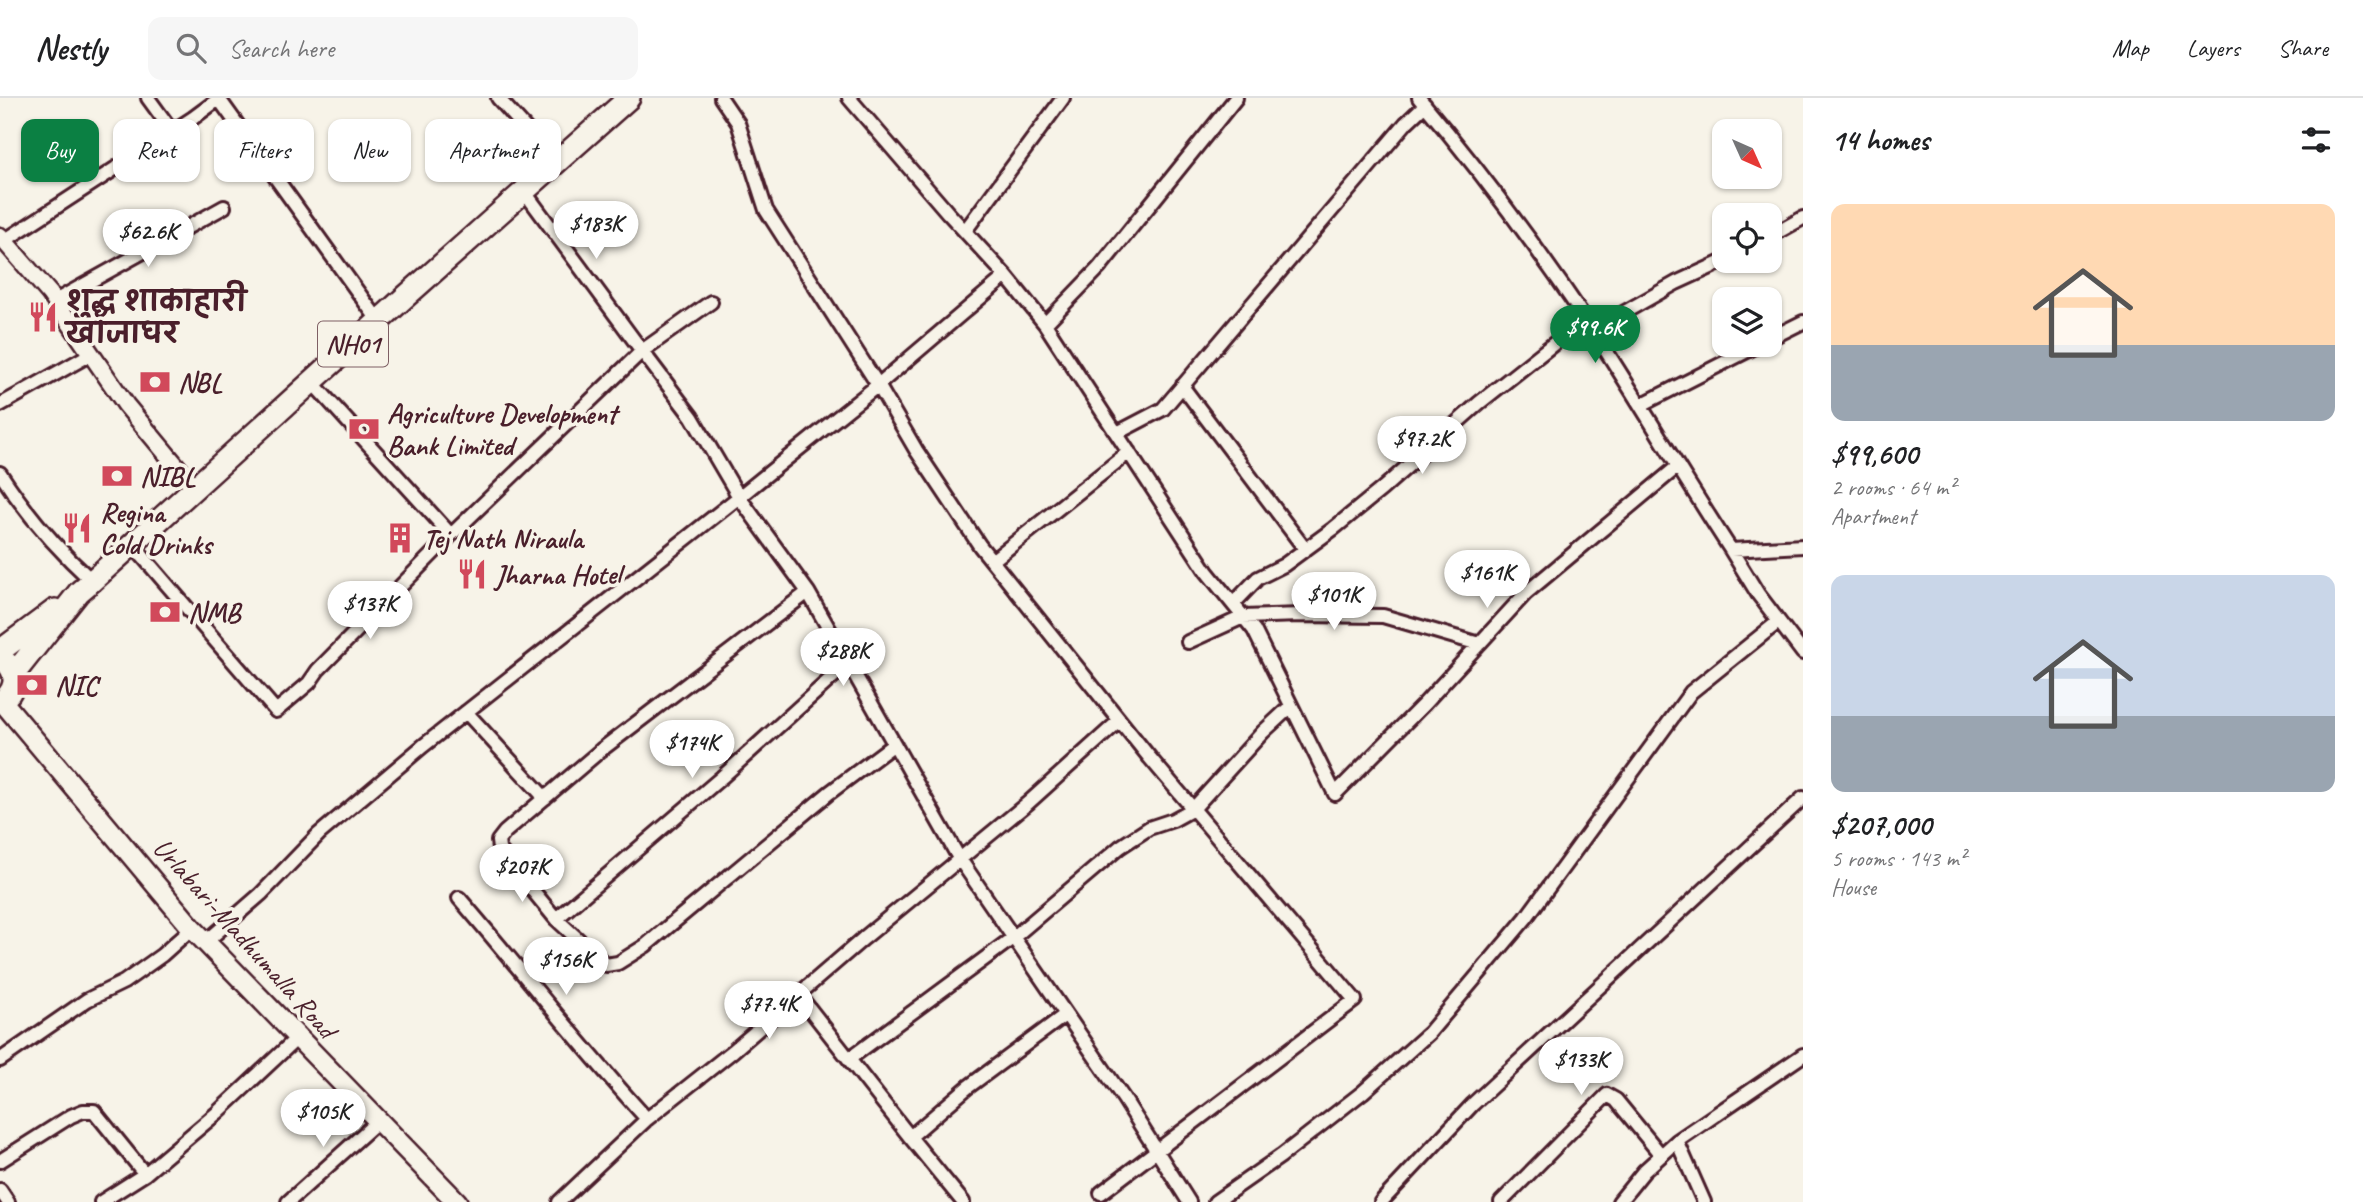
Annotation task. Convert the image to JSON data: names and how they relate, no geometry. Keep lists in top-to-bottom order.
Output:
{
  "streets": {
    "highway": ["NH01"],
    "main road": ["Urlabari-Madhumalla Road"]
  },
  "places": {
    "restaurant": ["शुद्ध शाकाहारी खाजाघर", "Regina Cold Drinks", "Jharna Hotel"],
    "bank": [
      "NBL",
      "Agriculture Development Bank Limited",
      "NIBL",
      "NMB",
      "NIC"
    ],
    "building": ["Tej Nath Niraula"]
  },
  "north": "bottom right",
  "page": {
    "header": "Nestly",
    "search": "Search here",
    "nav": ["Map", "Layers", "Share"],
    "heading": "14 homes",
    "chip": [
      "Buy",
      "Rent",
      "Filters",
      "New",
      "Apartment"
    ],
    "list": [
      {
        "name": "$99,600",
        "note": "2 rooms · 64 m² · Apartment"
      },
      {
        "name": "$207,000",
        "note": "5 rooms · 143 m² · House"
      }
    ],
    "price": [
      "$183K",
      "$62.6K",
      "$99.6K",
      "$97.2K",
      "$161K",
      "$101K",
      "$137K",
      "$288K",
      "$174K",
      "$207K",
      "$156K",
      "$77.4K",
      "$133K",
      "$105K"
    ]
  }
}
